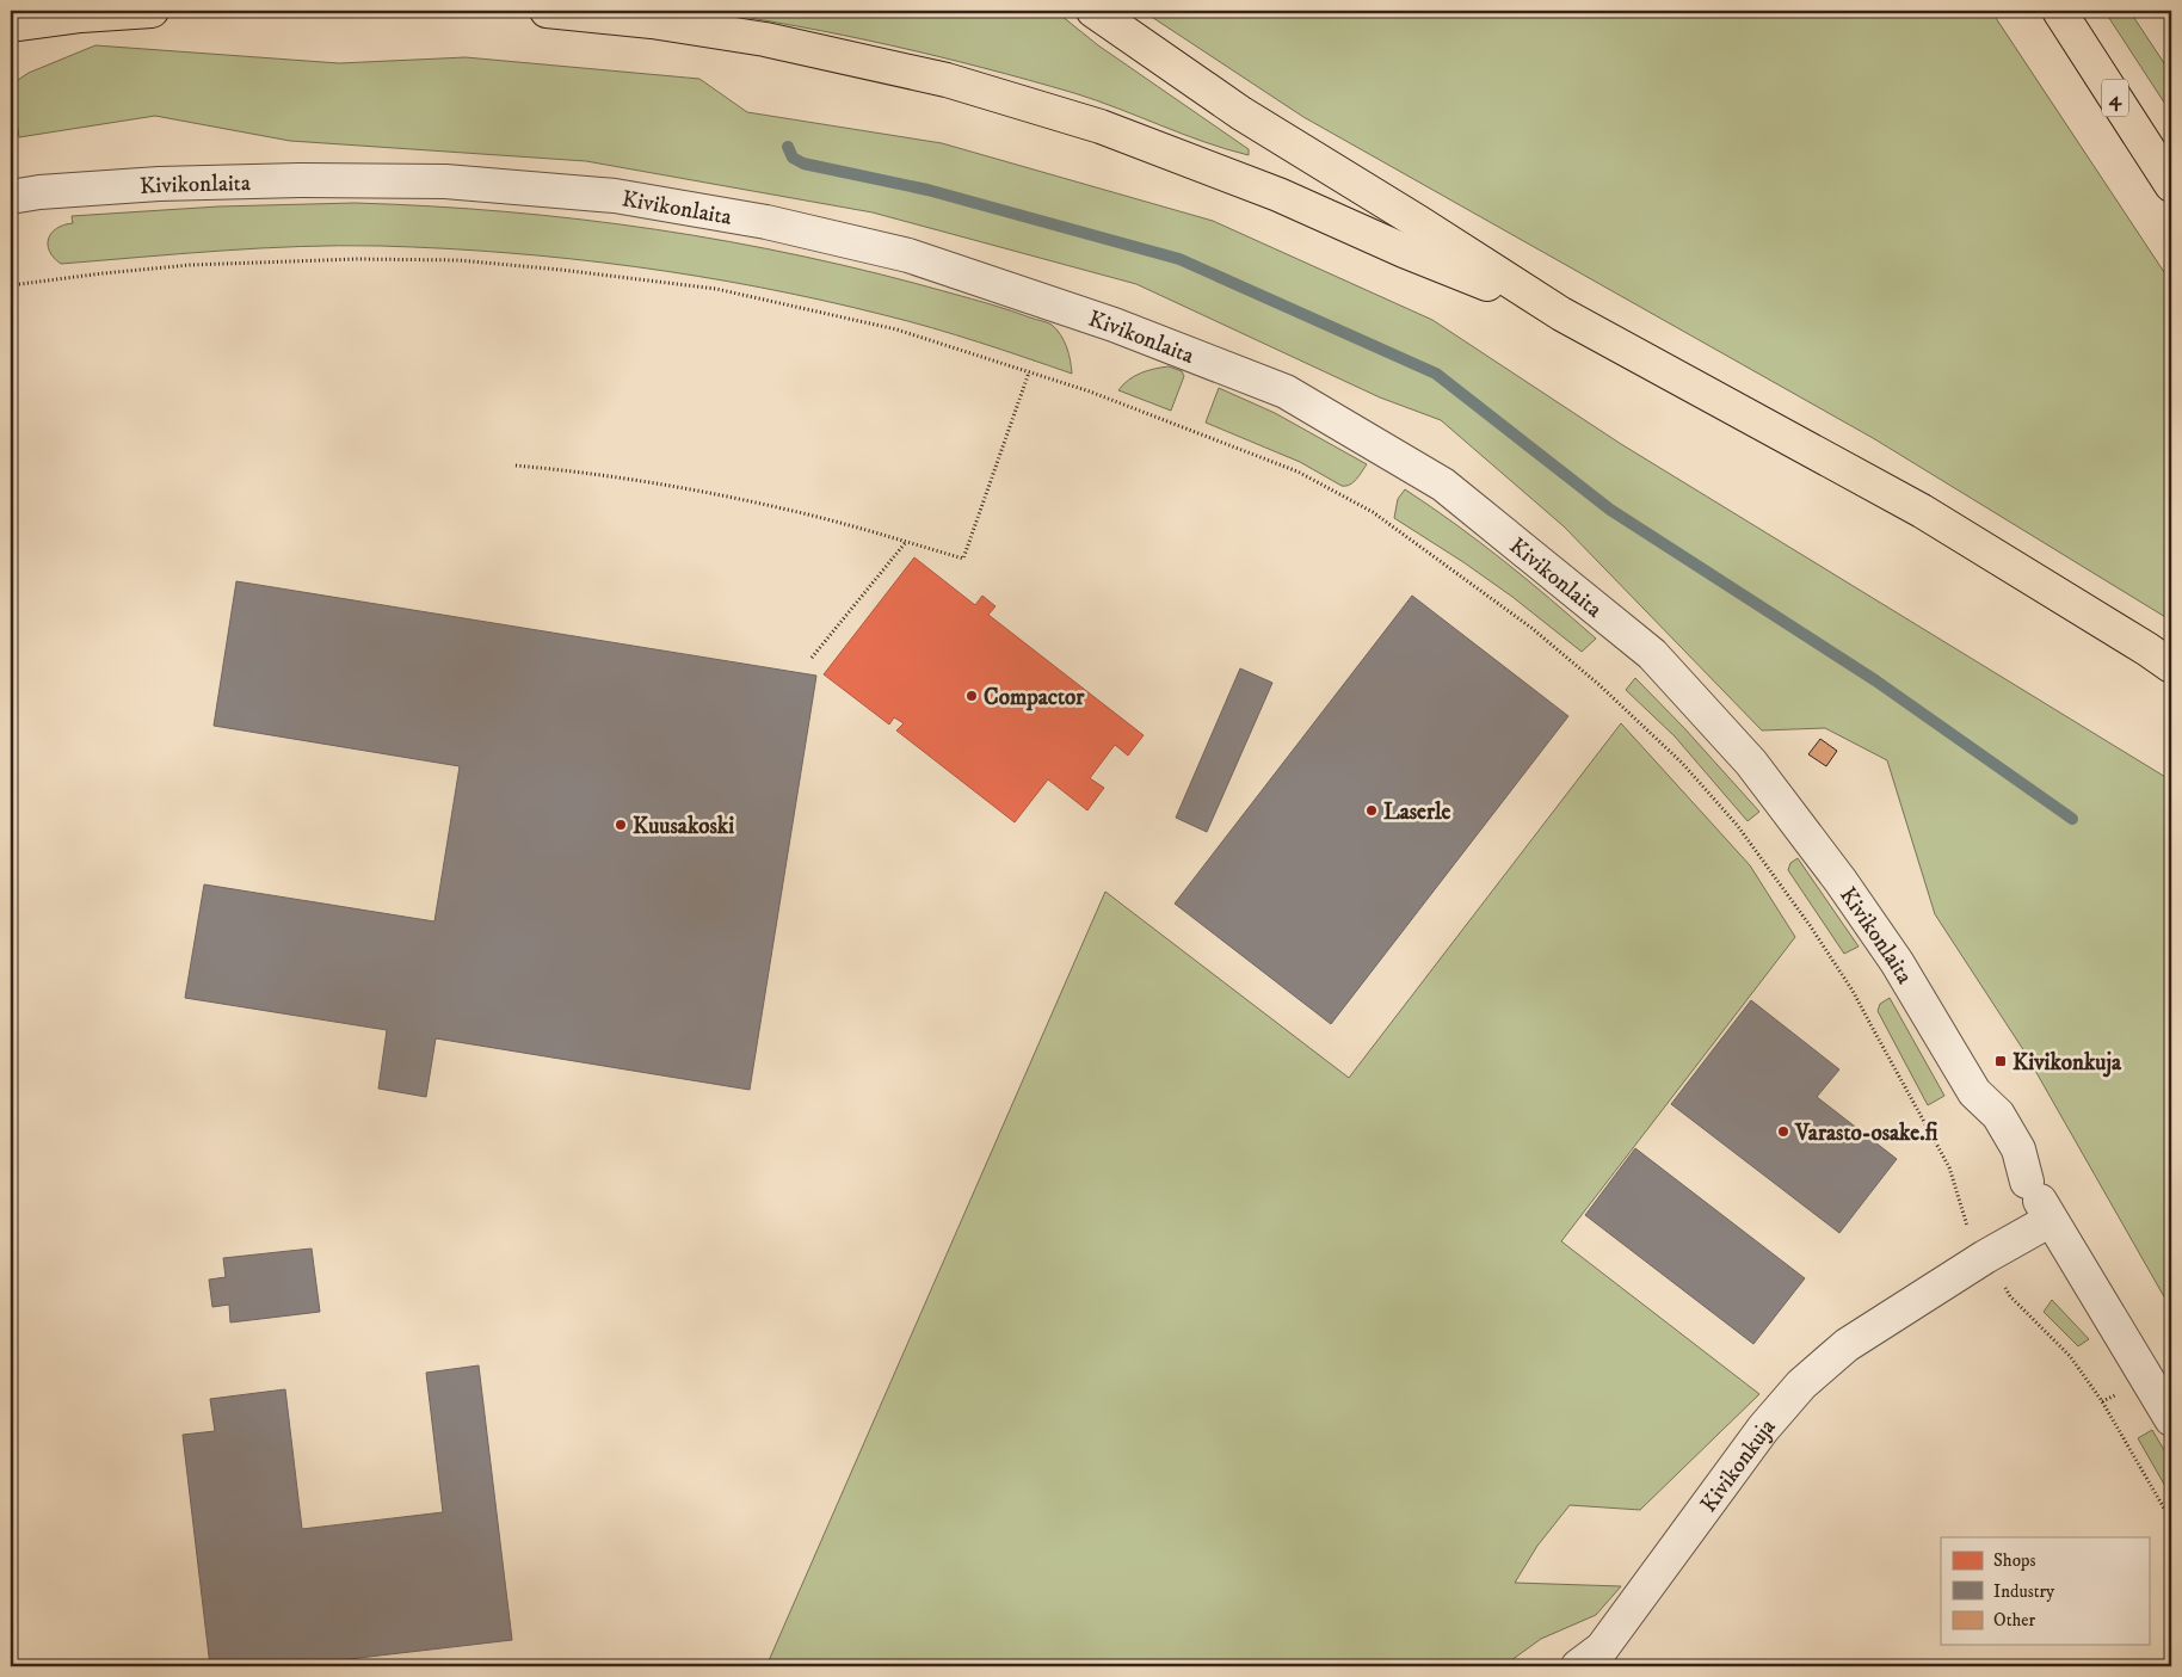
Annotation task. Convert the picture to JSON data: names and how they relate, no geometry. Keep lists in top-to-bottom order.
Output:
{
  "streets": {
    "highway": ["4"],
    "street": ["Kivikonlaita", "Kivikonkuja"]
  },
  "crossings": [
    ["Kivikonlaita", "Kivikonkuja"]
  ],
  "places": {
    "other": [
      "Compactor",
      "Laserle",
      "Kuusakoski",
      "Varasto-osake.fi"
    ],
    "transit": ["Kivikonkuja"]
  },
  "legend": ["Shops", "Industry", "Other"]
}
